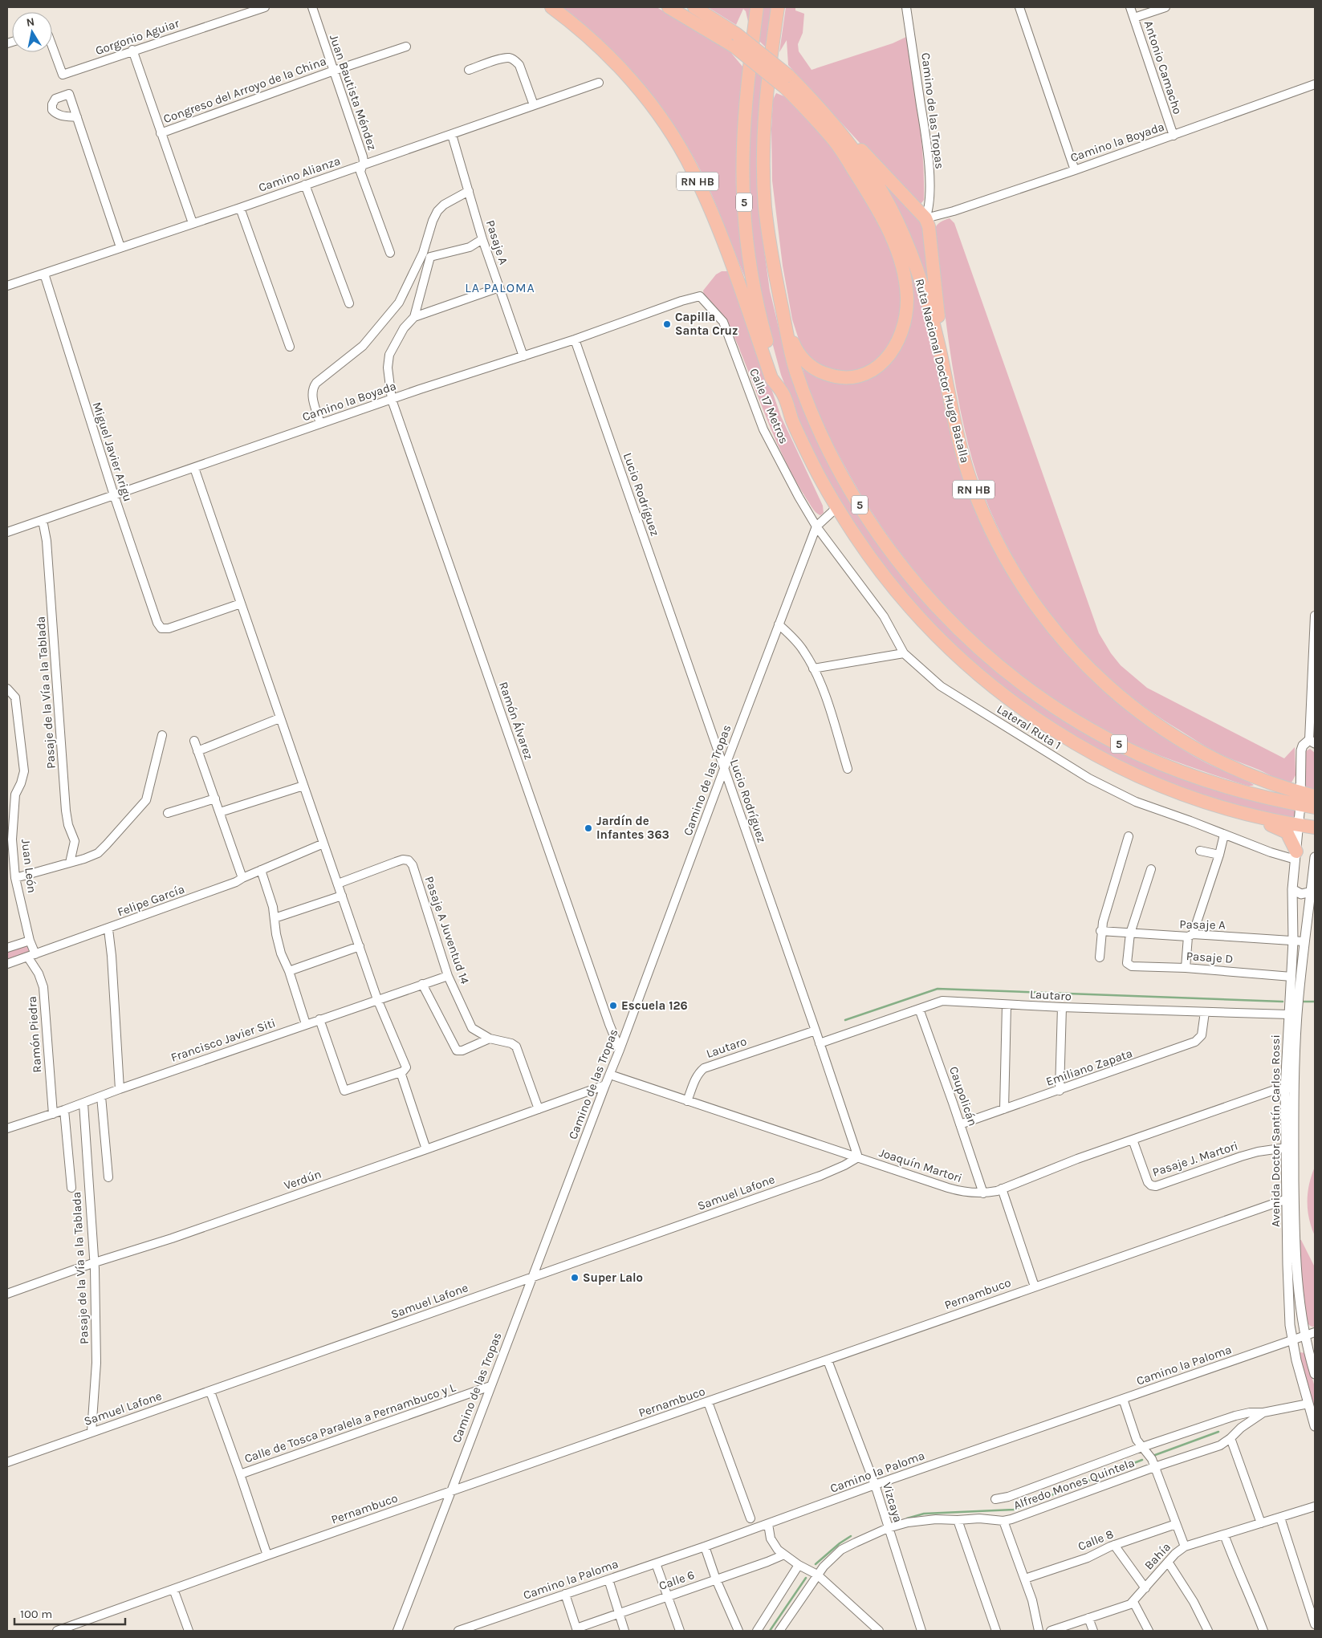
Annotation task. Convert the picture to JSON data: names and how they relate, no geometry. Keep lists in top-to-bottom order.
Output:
{
  "streets": {
    "highway": ["RN HB", "5", "Ruta Nacional Doctor Hugo Batalla"],
    "street": [
      "Gorgonio Aguiar",
      "Antonio Camacho",
      "Congreso del Arroyo de la China",
      "Juan Bautista Méndez",
      "Camino de las Tropas",
      "Camino la Boyada",
      "Camino Alianza",
      "Pasaje A",
      "Calle 17 Metros",
      "Miguel Javier Arigu",
      "Lucio Rodríguez",
      "Pasaje de la Vía a la Tablada",
      "Ramón Álvarez",
      "Lateral Ruta 1",
      "Juan León",
      "Felipe García",
      "Pasaje A Juventud 14",
      "Pasaje D",
      "Lautaro",
      "Ramón Piedra",
      "Francisco Javier Siti",
      "Emiliano Zapata",
      "Caupolicán",
      "Avenida Doctor Santín Carlos Rossi",
      "Pasaje J. Martori",
      "Joaquín Martori",
      "Verdún",
      "Samuel Lafone",
      "Pernambuco",
      "Camino la Paloma",
      "Calle de Tosca Paralela a Pernambuco y L",
      "Alfredo Mones Quintela",
      "Vizcaya",
      "Calle 8",
      "Bahía",
      "Calle 6"
    ]
  },
  "crossings": [
    ["Antonio Camacho", "Camino la Boyada"],
    ["Congreso del Arroyo de la China", "Juan Bautista Méndez"],
    ["Juan Bautista Méndez", "Camino Alianza"],
    ["Camino de las Tropas", "Camino la Boyada"],
    ["Camino de las Tropas", "RN HB"],
    ["Camino de las Tropas", "Calle 17 Metros"],
    ["Camino de las Tropas", "Lucio Rodríguez"],
    ["Camino de las Tropas", "Ramón Álvarez"],
    ["Camino de las Tropas", "Lateral Ruta 1"],
    ["Camino de las Tropas", "Joaquín Martori"],
    ["Camino de las Tropas", "Verdún"],
    ["Camino de las Tropas", "Samuel Lafone"],
    ["Camino de las Tropas", "Pernambuco"],
    ["Camino de las Tropas", "Calle de Tosca Paralela a Pernambuco y L"],
    ["Camino la Boyada", "Pasaje A"],
    ["Camino la Boyada", "Calle 17 Metros"],
    ["Camino la Boyada", "Miguel Javier Arigu"],
    ["Camino la Boyada", "Lucio Rodríguez"],
    ["Camino la Boyada", "Pasaje de la Vía a la Tablada"],
    ["Camino la Boyada", "Ramón Álvarez"],
    ["Camino Alianza", "Pasaje A"],
    ["Camino Alianza", "Miguel Javier Arigu"],
    ["RN HB", "5"],
    ["RN HB", "Avenida Doctor Santín Carlos Rossi"],
    ["5", "Ruta Nacional Doctor Hugo Batalla"],
    ["5", "Avenida Doctor Santín Carlos Rossi"],
    ["Pasaje A", "Pasaje D"],
    ["Pasaje A", "Avenida Doctor Santín Carlos Rossi"],
    ["Ruta Nacional Doctor Hugo Batalla", "Avenida Doctor Santín Carlos Rossi"],
    ["Calle 17 Metros", "Lateral Ruta 1"],
    ["Lucio Rodríguez", "Lautaro"],
    ["Lucio Rodríguez", "Joaquín Martori"],
    ["Lucio Rodríguez", "Samuel Lafone"],
    ["Pasaje de la Vía a la Tablada", "Francisco Javier Siti"],
    ["Pasaje de la Vía a la Tablada", "Verdún"],
    ["Pasaje de la Vía a la Tablada", "Samuel Lafone"],
    ["Lateral Ruta 1", "Avenida Doctor Santín Carlos Rossi"],
    ["Juan León", "Ramón Piedra"],
    ["Felipe García", "Francisco Javier Siti"],
    ["Pasaje A Juventud 14", "Francisco Javier Siti"],
    ["Pasaje D", "Avenida Doctor Santín Carlos Rossi"],
    ["Lautaro", "Emiliano Zapata"],
    ["Lautaro", "Caupolicán"],
    ["Lautaro", "Avenida Doctor Santín Carlos Rossi"],
    ["Lautaro", "Joaquín Martori"],
    ["Ramón Piedra", "Francisco Javier Siti"],
    ["Emiliano Zapata", "Caupolicán"],
    ["Caupolicán", "Joaquín Martori"],
    ["Avenida Doctor Santín Carlos Rossi", "Pasaje J. Martori"],
    ["Avenida Doctor Santín Carlos Rossi", "Joaquín Martori"],
    ["Avenida Doctor Santín Carlos Rossi", "Pernambuco"],
    ["Avenida Doctor Santín Carlos Rossi", "Camino la Paloma"],
    ["Avenida Doctor Santín Carlos Rossi", "Alfredo Mones Quintela"],
    ["Pasaje J. Martori", "Joaquín Martori"],
    ["Joaquín Martori", "Samuel Lafone"],
    ["Pernambuco", "Vizcaya"],
    ["Camino la Paloma", "Vizcaya"],
    ["Alfredo Mones Quintela", "Vizcaya"]
  ],
  "districts": ["LA PALOMA"],
  "places": [
    "Capilla Santa Cruz",
    "Jardín de Infantes 363",
    "Escuela 126",
    "Super Lalo"
  ],
  "scale_bar": "100 m",
  "north": "top"
}
